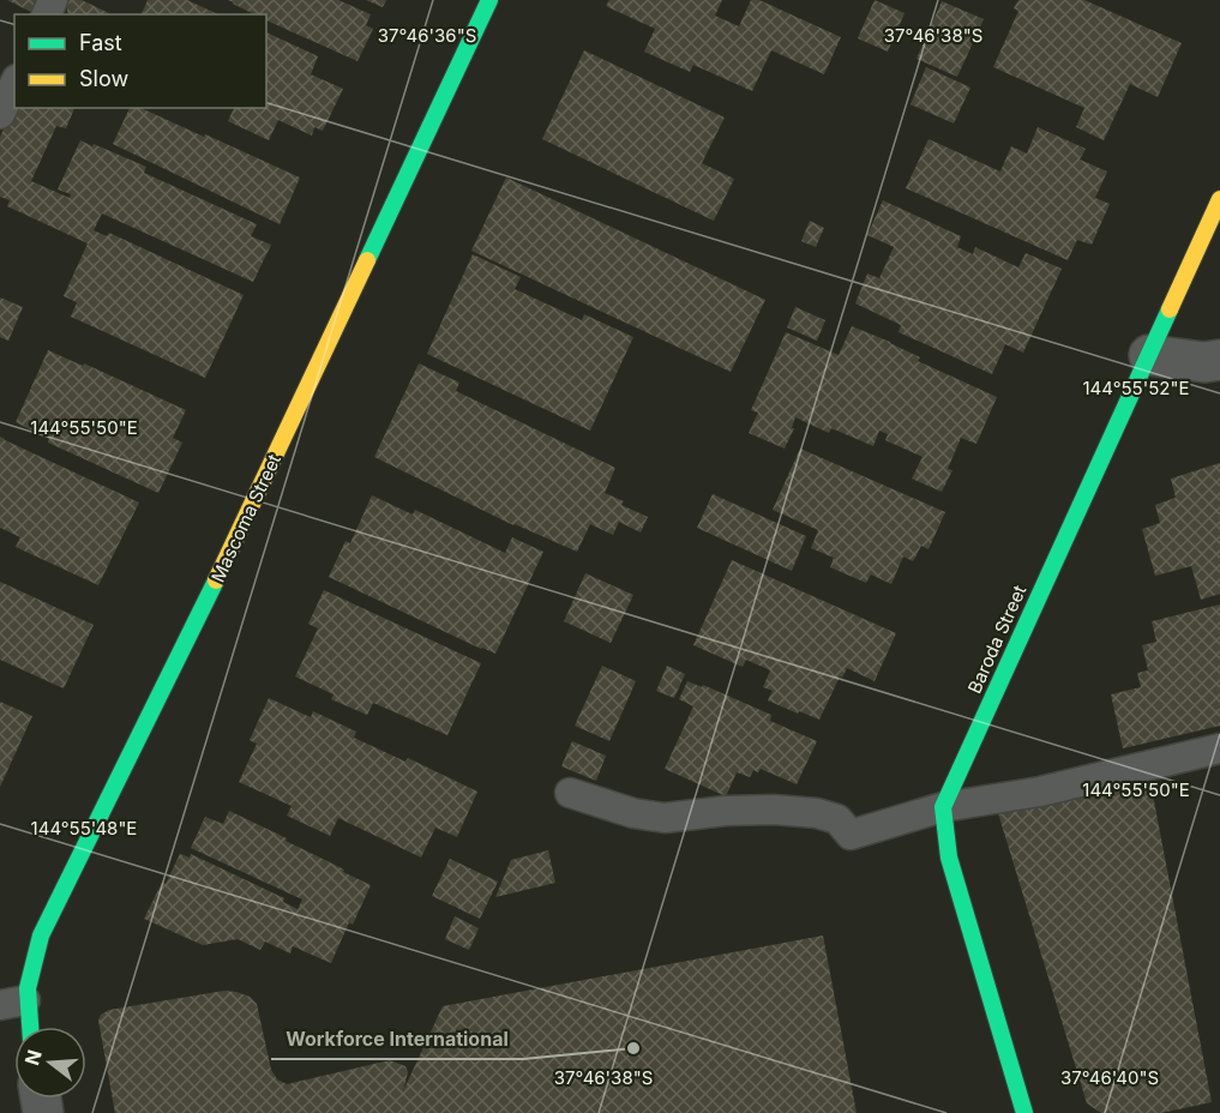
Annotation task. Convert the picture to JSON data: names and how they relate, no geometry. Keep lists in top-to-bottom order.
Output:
{
  "streets": {
    "street": ["Mascoma Street", "Baroda Street"]
  },
  "places": ["Workforce International"],
  "legend": ["Fast", "Slow"],
  "north": "left",
  "coordinates": [
    "37°46'36\"S",
    "37°46'38\"S",
    "144°55'52\"E",
    "144°55'50\"E",
    "144°55'48\"E",
    "37°46'40\"S"
  ]
}
